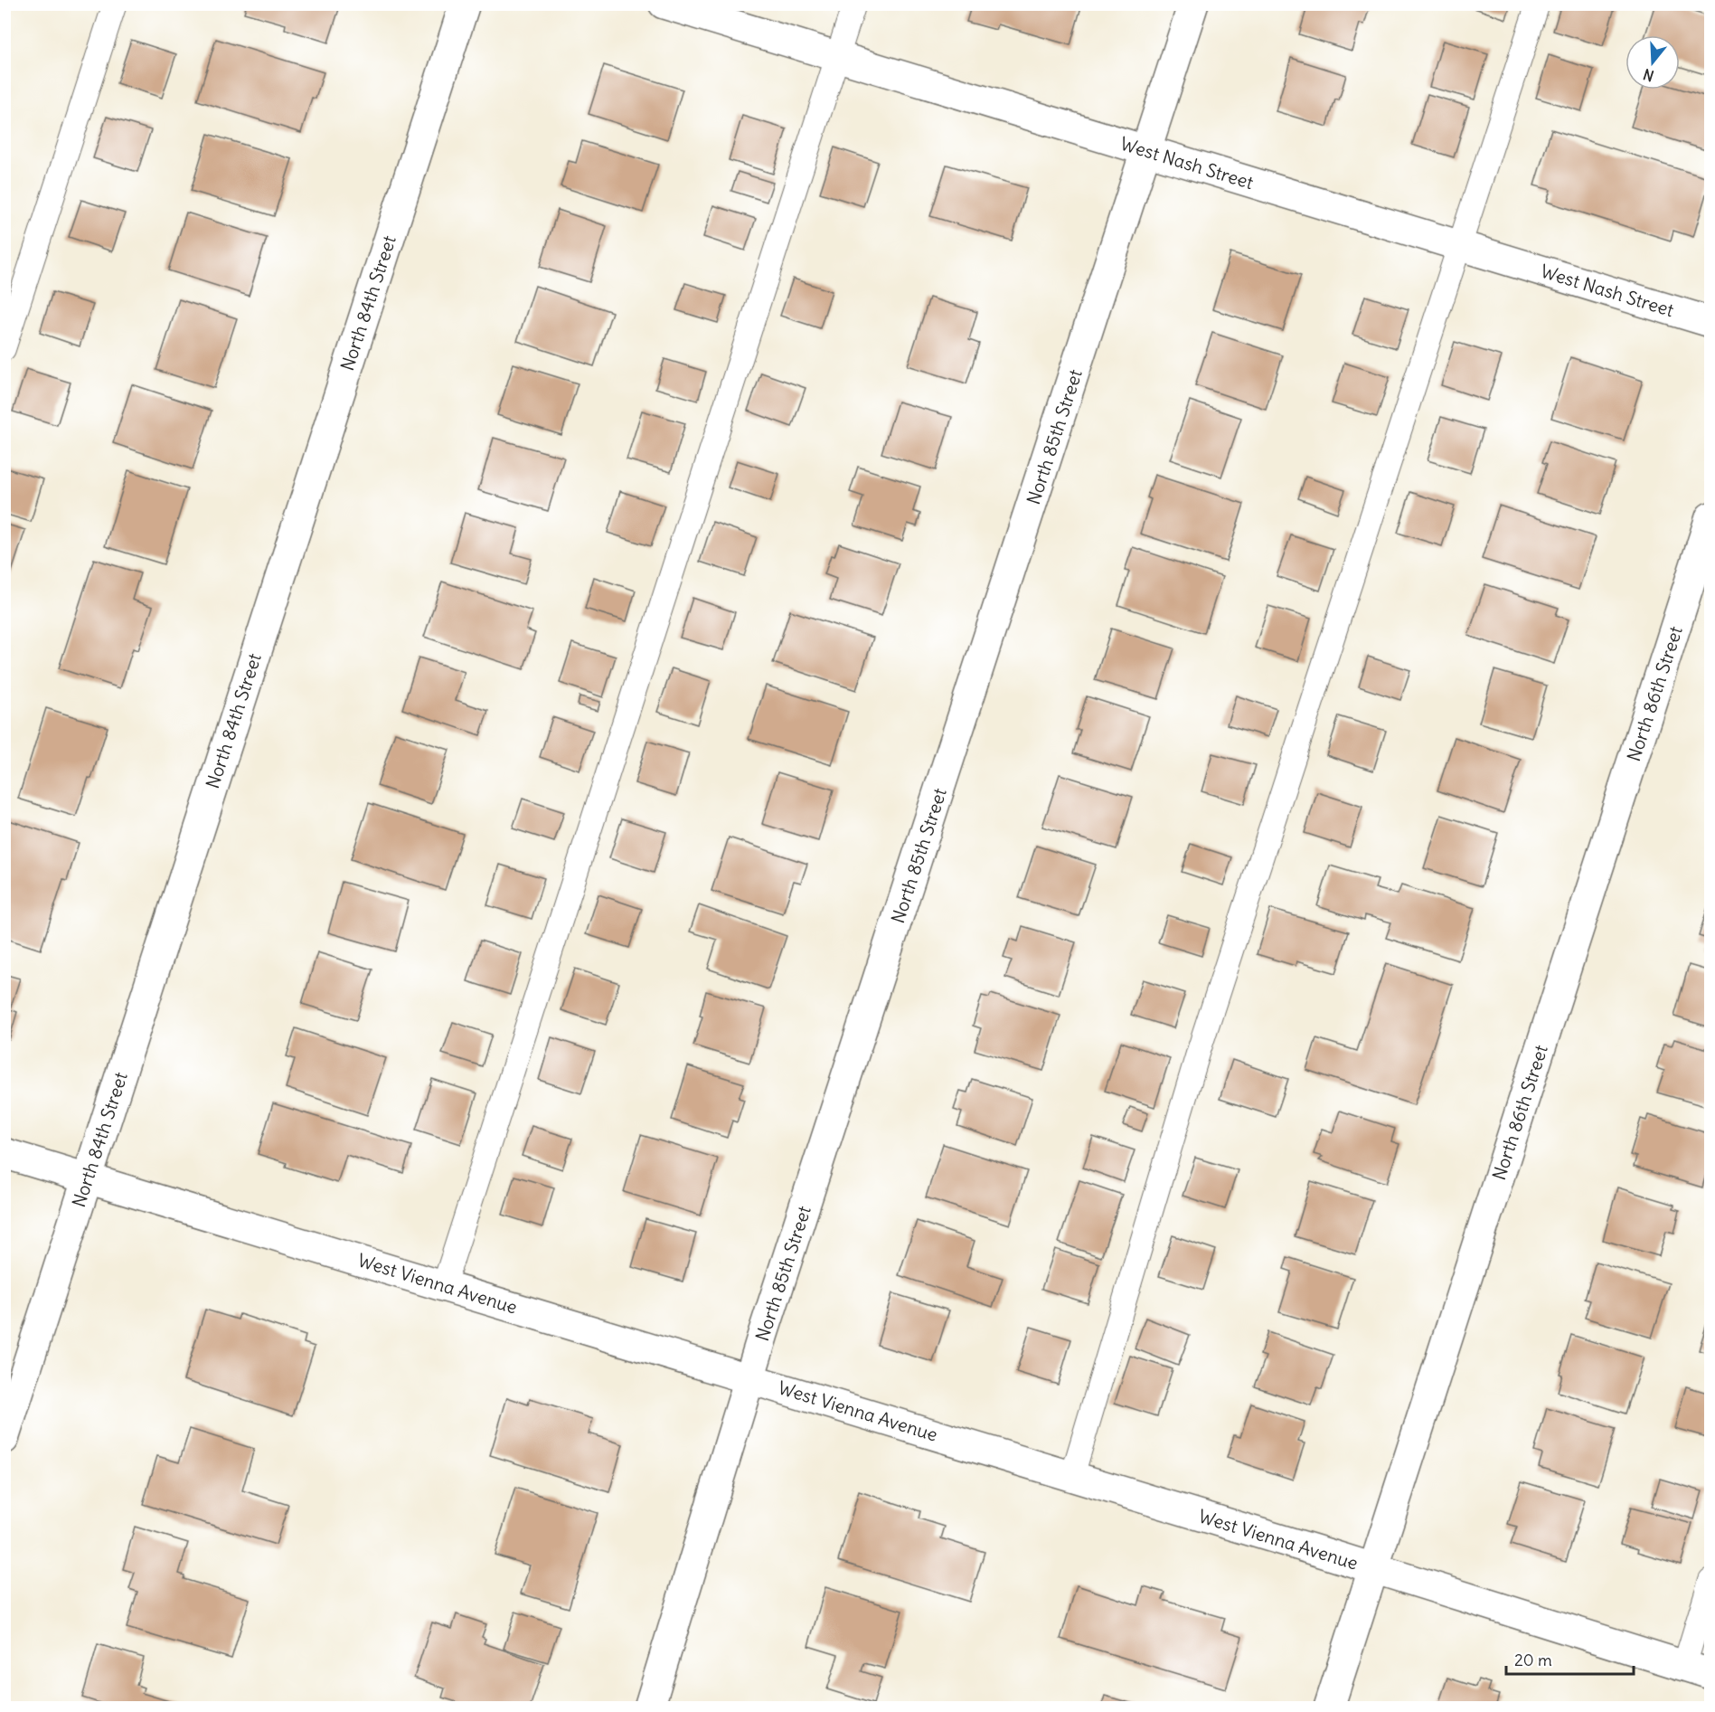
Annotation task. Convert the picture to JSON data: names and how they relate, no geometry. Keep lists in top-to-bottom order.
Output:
{
  "streets": {
    "street": [
      "West Nash Street",
      "North 84th Street",
      "North 85th Street",
      "North 86th Street",
      "West Vienna Avenue"
    ]
  },
  "crossings": [
    ["West Nash Street", "North 85th Street"],
    ["North 84th Street", "West Vienna Avenue"],
    ["North 85th Street", "West Vienna Avenue"],
    ["North 86th Street", "West Vienna Avenue"]
  ],
  "scale_bar": "20 m",
  "north": "bottom"
}
